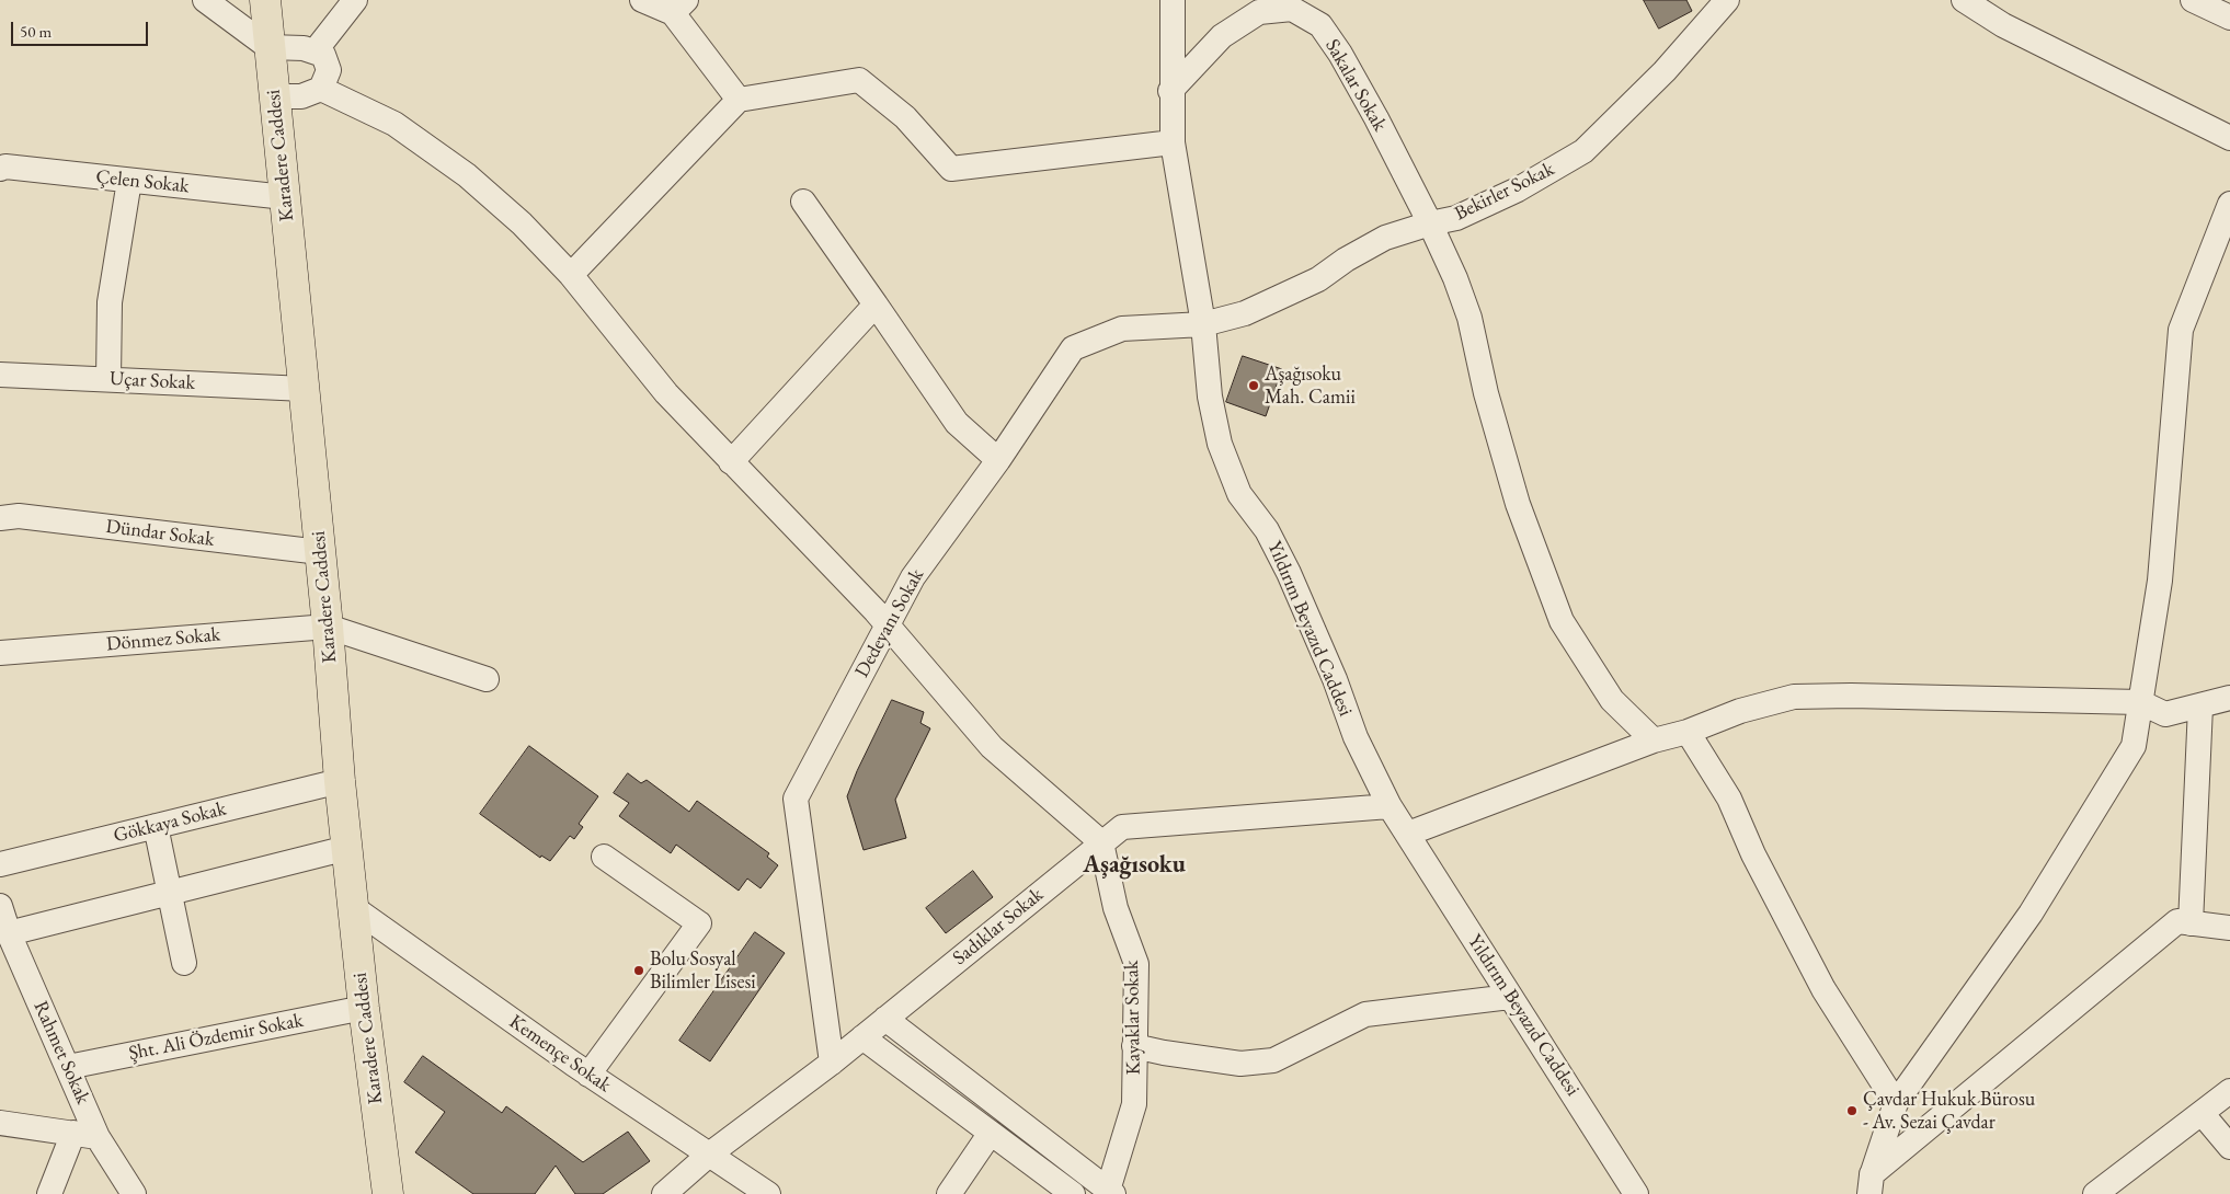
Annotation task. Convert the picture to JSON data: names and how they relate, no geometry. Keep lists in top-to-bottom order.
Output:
{
  "streets": {
    "main road": ["Karadere Caddesi"],
    "street": [
      "Sakalar Sokak",
      "Çelen Sokak",
      "Bekirler Sokak",
      "Uçar Sokak",
      "Dündar Sokak",
      "Dedeyanı Sokak",
      "Yıldırım Beyazıd Caddesi",
      "Dönmez Sokak",
      "Gökkaya Sokak",
      "Sadıklar Sokak",
      "Kayaklar Sokak",
      "Şht. Ali Özdemir Sokak",
      "Rahmet Sokak",
      "Kemençe Sokak"
    ]
  },
  "crossings": [
    ["Sakalar Sokak", "Bekirler Sokak"],
    ["Sakalar Sokak", "Yıldırım Beyazıd Caddesi"],
    ["Karadere Caddesi", "Çelen Sokak"],
    ["Karadere Caddesi", "Uçar Sokak"],
    ["Karadere Caddesi", "Dündar Sokak"],
    ["Karadere Caddesi", "Dönmez Sokak"],
    ["Karadere Caddesi", "Gökkaya Sokak"],
    ["Karadere Caddesi", "Şht. Ali Özdemir Sokak"],
    ["Karadere Caddesi", "Kemençe Sokak"],
    ["Bekirler Sokak", "Dedeyanı Sokak"],
    ["Bekirler Sokak", "Yıldırım Beyazıd Caddesi"],
    ["Dedeyanı Sokak", "Yıldırım Beyazıd Caddesi"],
    ["Dedeyanı Sokak", "Sadıklar Sokak"],
    ["Yıldırım Beyazıd Caddesi", "Sadıklar Sokak"],
    ["Sadıklar Sokak", "Kayaklar Sokak"],
    ["Sadıklar Sokak", "Kemençe Sokak"],
    ["Şht. Ali Özdemir Sokak", "Rahmet Sokak"]
  ],
  "districts": ["Aşağısoku"],
  "places": ["Aşağısoku Mah. Camii", "Bolu Sosyal Bilimler Lisesi", "Çavdar Hukuk Bürosu - Av. Sezai Çavdar"],
  "scale_bar": "50 m"
}
